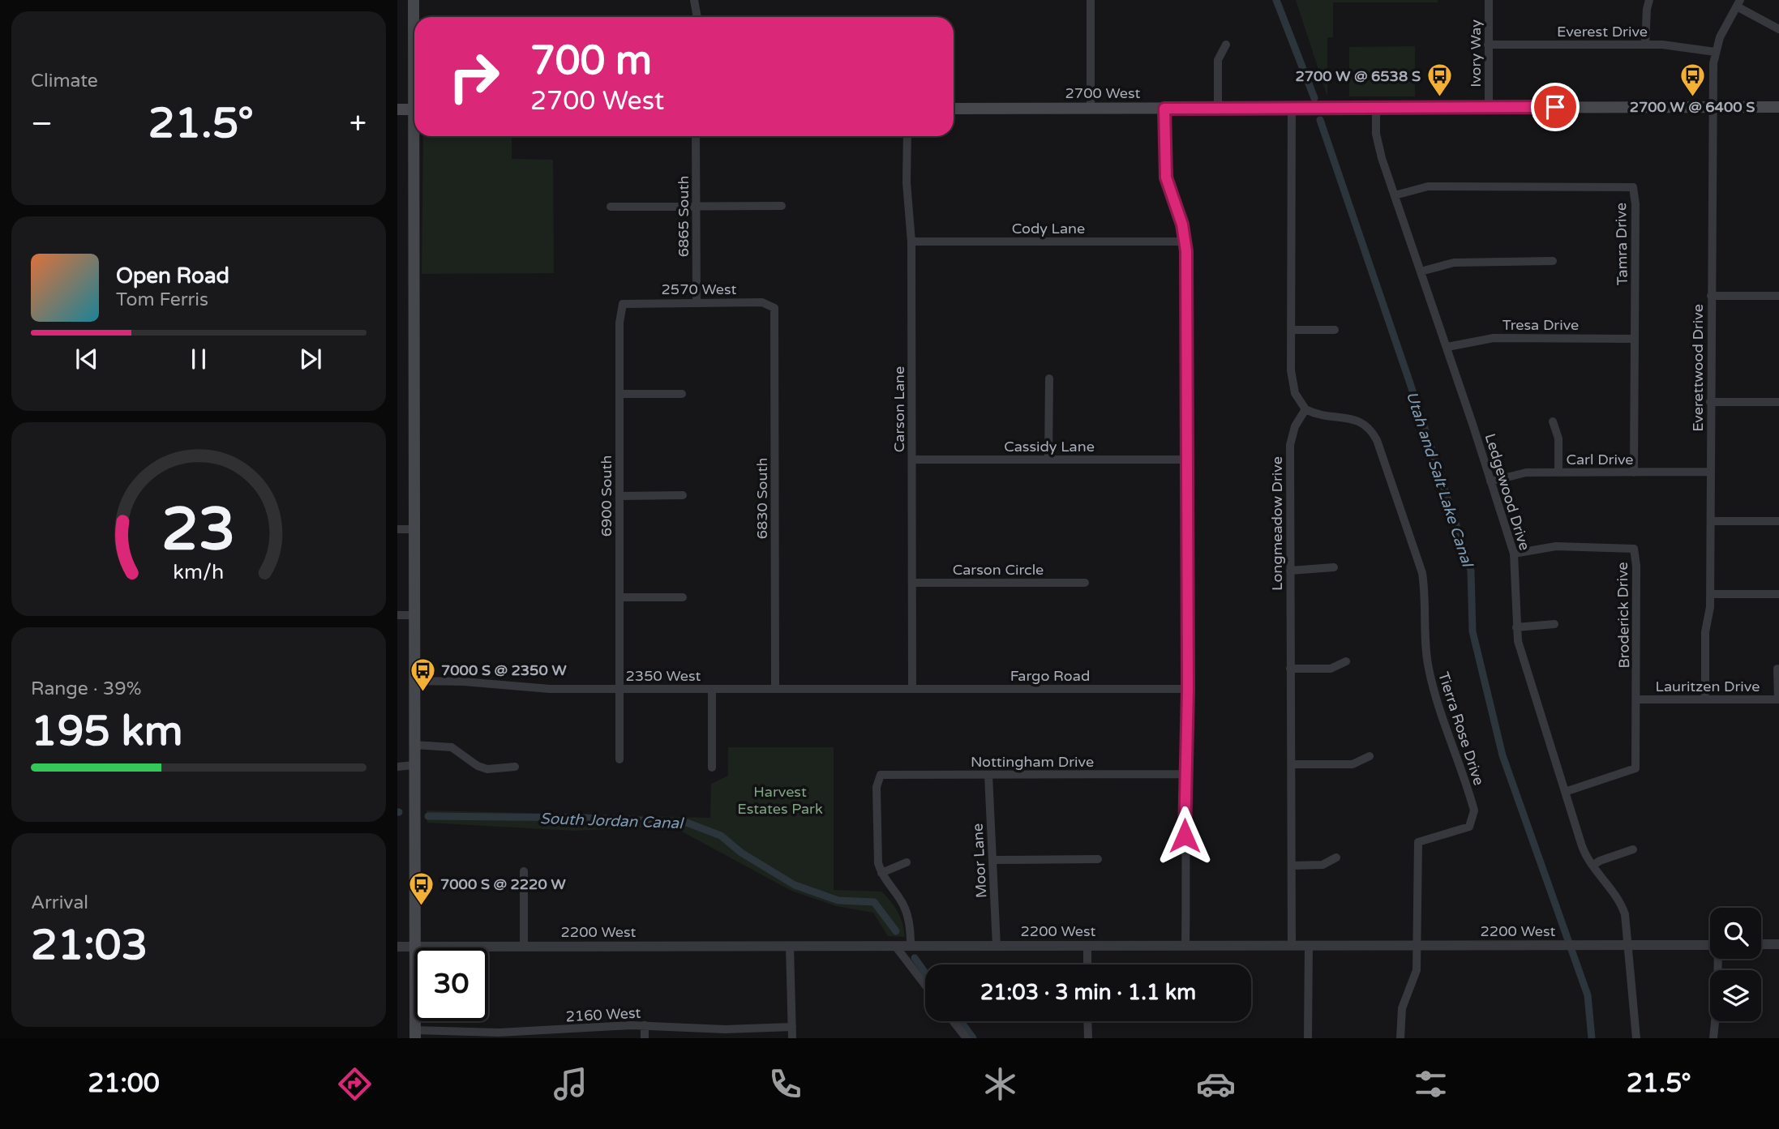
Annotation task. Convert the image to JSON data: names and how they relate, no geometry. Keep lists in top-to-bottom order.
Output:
{
  "streets": {
    "main road": ["2700 West"],
    "street": [
      "Everest Drive",
      "Ivory Way",
      "6865 South",
      "Cody Lane",
      "Tamra Drive",
      "2570 West",
      "Tresa Drive",
      "Everettwood Drive",
      "Carson Lane",
      "Cassidy Lane",
      "Carl Drive",
      "Ledgewood Drive",
      "6900 South",
      "6830 South",
      "Longmeadow Drive",
      "Carson Circle",
      "Broderick Drive",
      "2350 West",
      "Fargo Road",
      "Lauritzen Drive",
      "Tierra Rose Drive",
      "Nottingham Drive",
      "Moor Lane",
      "2200 West",
      "2160 West"
    ]
  },
  "crossings": [
    ["Everest Drive", "Ivory Way"],
    ["Everest Drive", "Everettwood Drive"],
    ["Ivory Way", "2700 West"],
    ["2700 West", "Everettwood Drive"],
    ["2700 West", "Ledgewood Drive"],
    ["6865 South", "2570 West"],
    ["Cody Lane", "Carson Lane"],
    ["Tamra Drive", "Tresa Drive"],
    ["Tamra Drive", "Carl Drive"],
    ["Tamra Drive", "Ledgewood Drive"],
    ["2570 West", "6900 South"],
    ["2570 West", "6830 South"],
    ["Tresa Drive", "Ledgewood Drive"],
    ["Everettwood Drive", "Carl Drive"],
    ["Everettwood Drive", "Lauritzen Drive"],
    ["Carson Lane", "Cassidy Lane"],
    ["Carson Lane", "Carson Circle"],
    ["Carson Lane", "2350 West"],
    ["Carson Lane", "Fargo Road"],
    ["Carl Drive", "Ledgewood Drive"],
    ["Ledgewood Drive", "Broderick Drive"],
    ["Ledgewood Drive", "2200 West"],
    ["6900 South", "2350 West"],
    ["6830 South", "2350 West"],
    ["Longmeadow Drive", "Tierra Rose Drive"],
    ["Longmeadow Drive", "2200 West"],
    ["Broderick Drive", "Lauritzen Drive"],
    ["2350 West", "Fargo Road"],
    ["Tierra Rose Drive", "2200 West"],
    ["Nottingham Drive", "Moor Lane"],
    ["Moor Lane", "2200 West"]
  ],
  "water": ["Utah and Salt Lake Canal", "South Jordan Canal"],
  "parks": ["Harvest Estates Park"],
  "places": {
    "bus stop": [
      "2700 W @ 6538 S",
      "2700 W @ 6400 S",
      "7000 S @ 2350 W",
      "7000 S @ 2220 W"
    ]
  },
  "page": {
    "tile": [
      "Climate",
      ["Range · 39%", "195 km"],
      ["Arrival", "21:03"]
    ],
    "turn": ["700 m", "2700 West"],
    "heat": ["−", "21.5°", "+"],
    "song": ["Open Road", "Tom Ferris"],
    "limit": "30",
    "trip": "21:03 · 3 min · 1.1 km",
    "tabs": ["21:00", "21.5°"],
    "gauge": ["23", "km/h"]
  }
}
